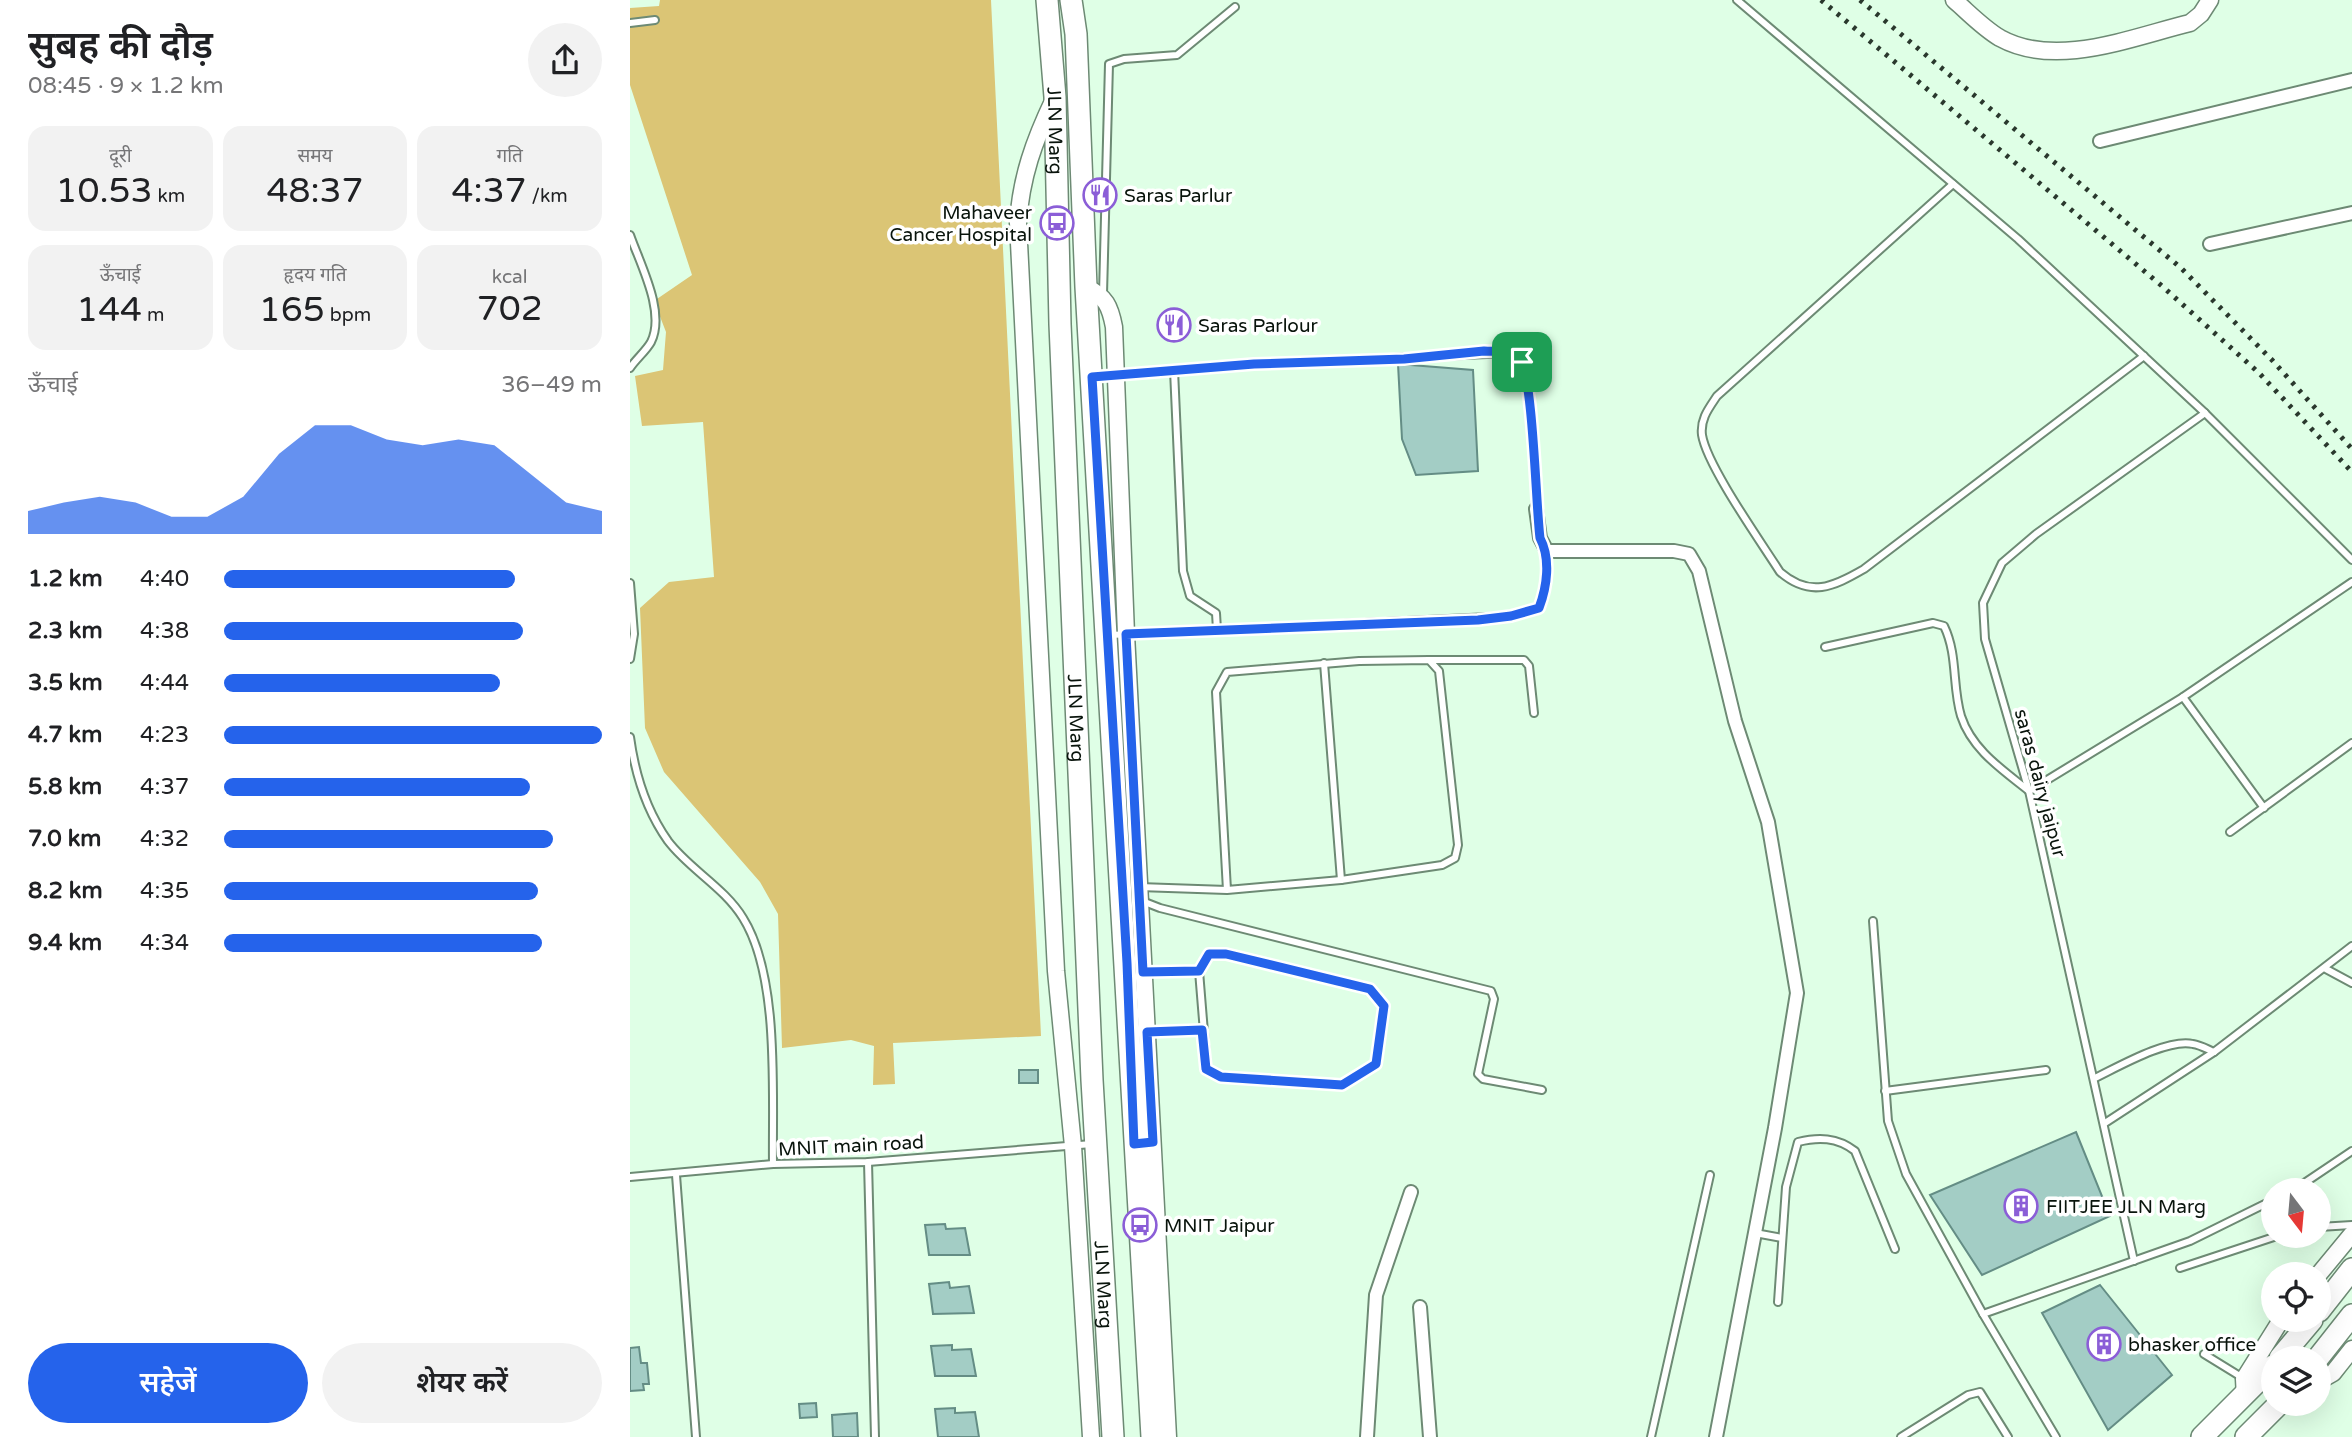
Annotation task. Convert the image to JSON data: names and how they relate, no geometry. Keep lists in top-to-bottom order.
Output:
{
  "streets": {
    "main road": ["JLN Marg"],
    "lane": ["saras dairy jaipur", "MNIT main road"]
  },
  "crossings": [
    ["JLN Marg", "MNIT main road"]
  ],
  "places": {
    "restaurant": ["Saras Parlur", "Saras Parlour"],
    "bus stop": ["Mahaveer Cancer Hospital", "MNIT Jaipur"],
    "building": ["FIITJEE JLN Marg", "bhasker office"]
  },
  "north": "bottom",
  "page": {
    "heading": ["सुबह की दौड़", "08:45 · 9 × 1.2 km"],
    "stats": [
      ["दूरी", "10.53 km"],
      ["समय", "48:37"],
      ["गति", "4:37 /km"],
      ["ऊँचाई", "144 m"],
      ["हृदय गति", "165 bpm"],
      ["kcal", "702"]
    ],
    "chart": ["ऊँचाई", "36–49 m"],
    "list": [
      {
        "name": "1.2 km",
        "note": "4:40"
      },
      {
        "name": "2.3 km",
        "note": "4:38"
      },
      {
        "name": "3.5 km",
        "note": "4:44"
      },
      {
        "name": "4.7 km",
        "note": "4:23"
      },
      {
        "name": "5.8 km",
        "note": "4:37"
      },
      {
        "name": "7.0 km",
        "note": "4:32"
      },
      {
        "name": "8.2 km",
        "note": "4:35"
      },
      {
        "name": "9.4 km",
        "note": "4:34"
      }
    ],
    "buttons": ["सहेजें", "शेयर करें"]
  }
}
